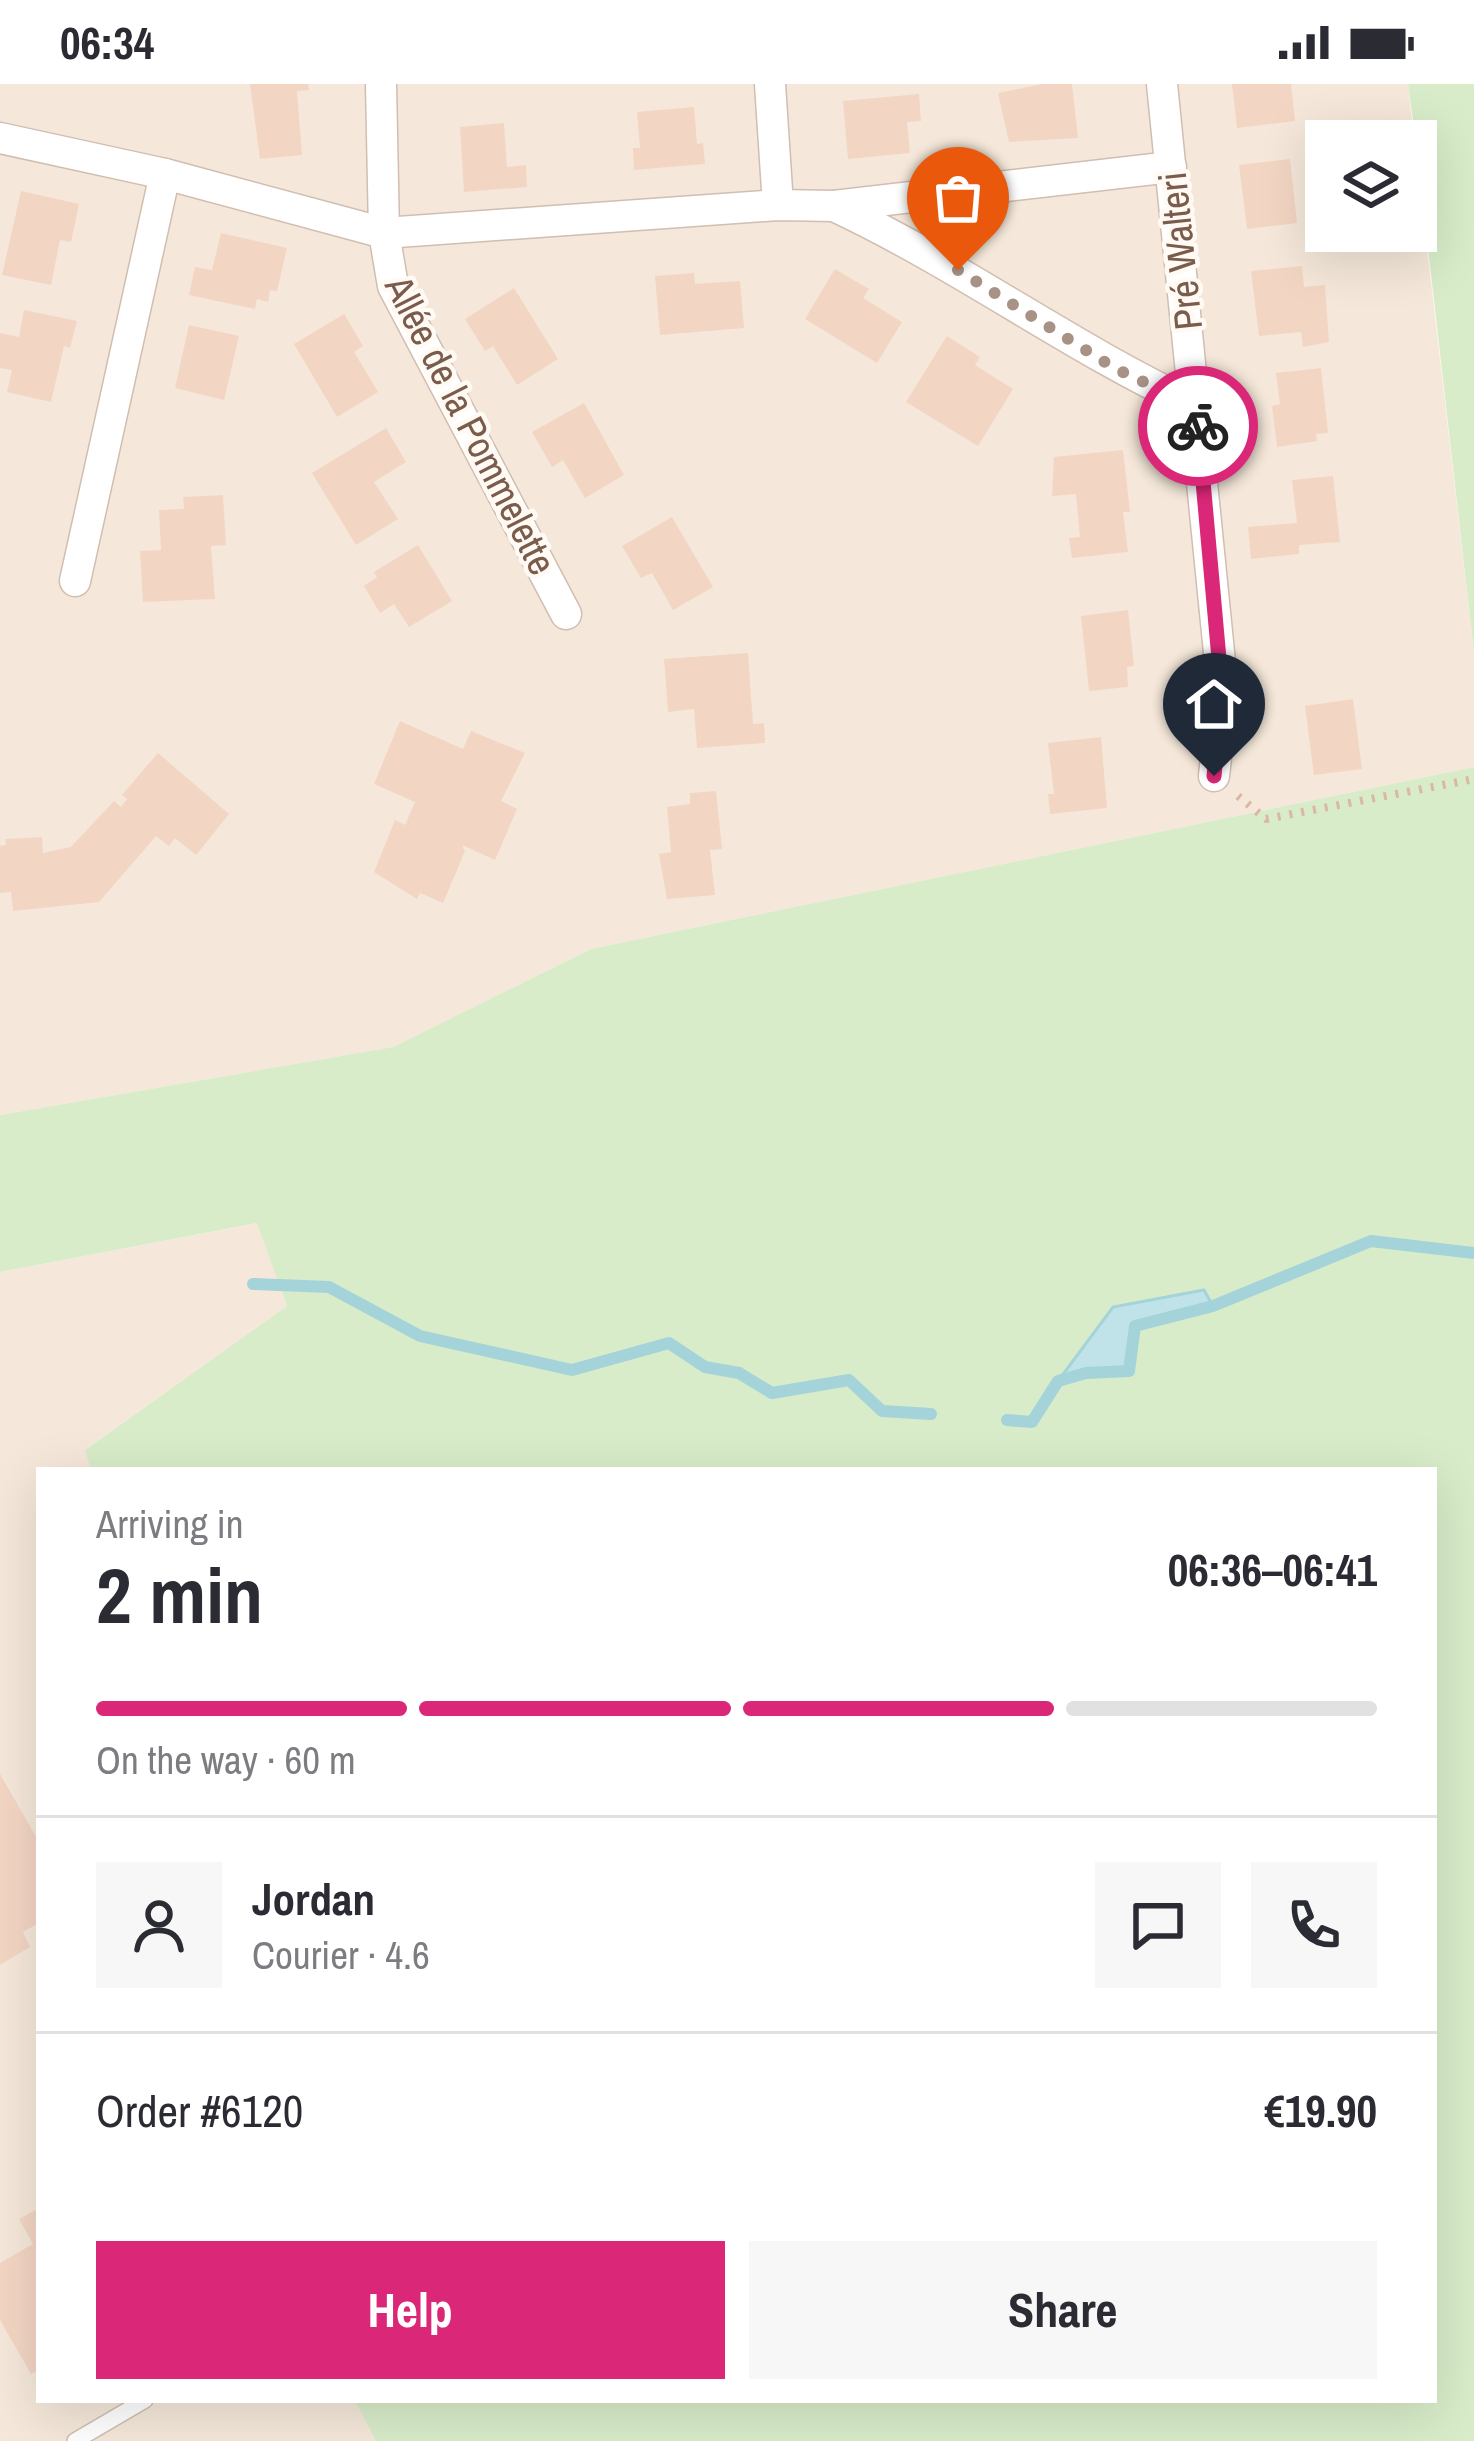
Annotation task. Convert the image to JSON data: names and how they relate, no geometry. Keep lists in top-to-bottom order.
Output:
{
  "streets": {
    "street": ["Pré Walteri", "Allée de la Pommelette"]
  },
  "crossings": [
    ["Pré Walteri", "Allée de la Pommelette"]
  ],
  "page": {
    "status": "06:34",
    "heading": ["2 min", "Arriving in", "06:36–06:41"],
    "panel": [
      "Jordan",
      "Courier · 4.6",
      "Order #6120",
      "€19.90"
    ],
    "bar": "On the way · 60 m",
    "buttons": ["Help", "Share"]
  }
}
